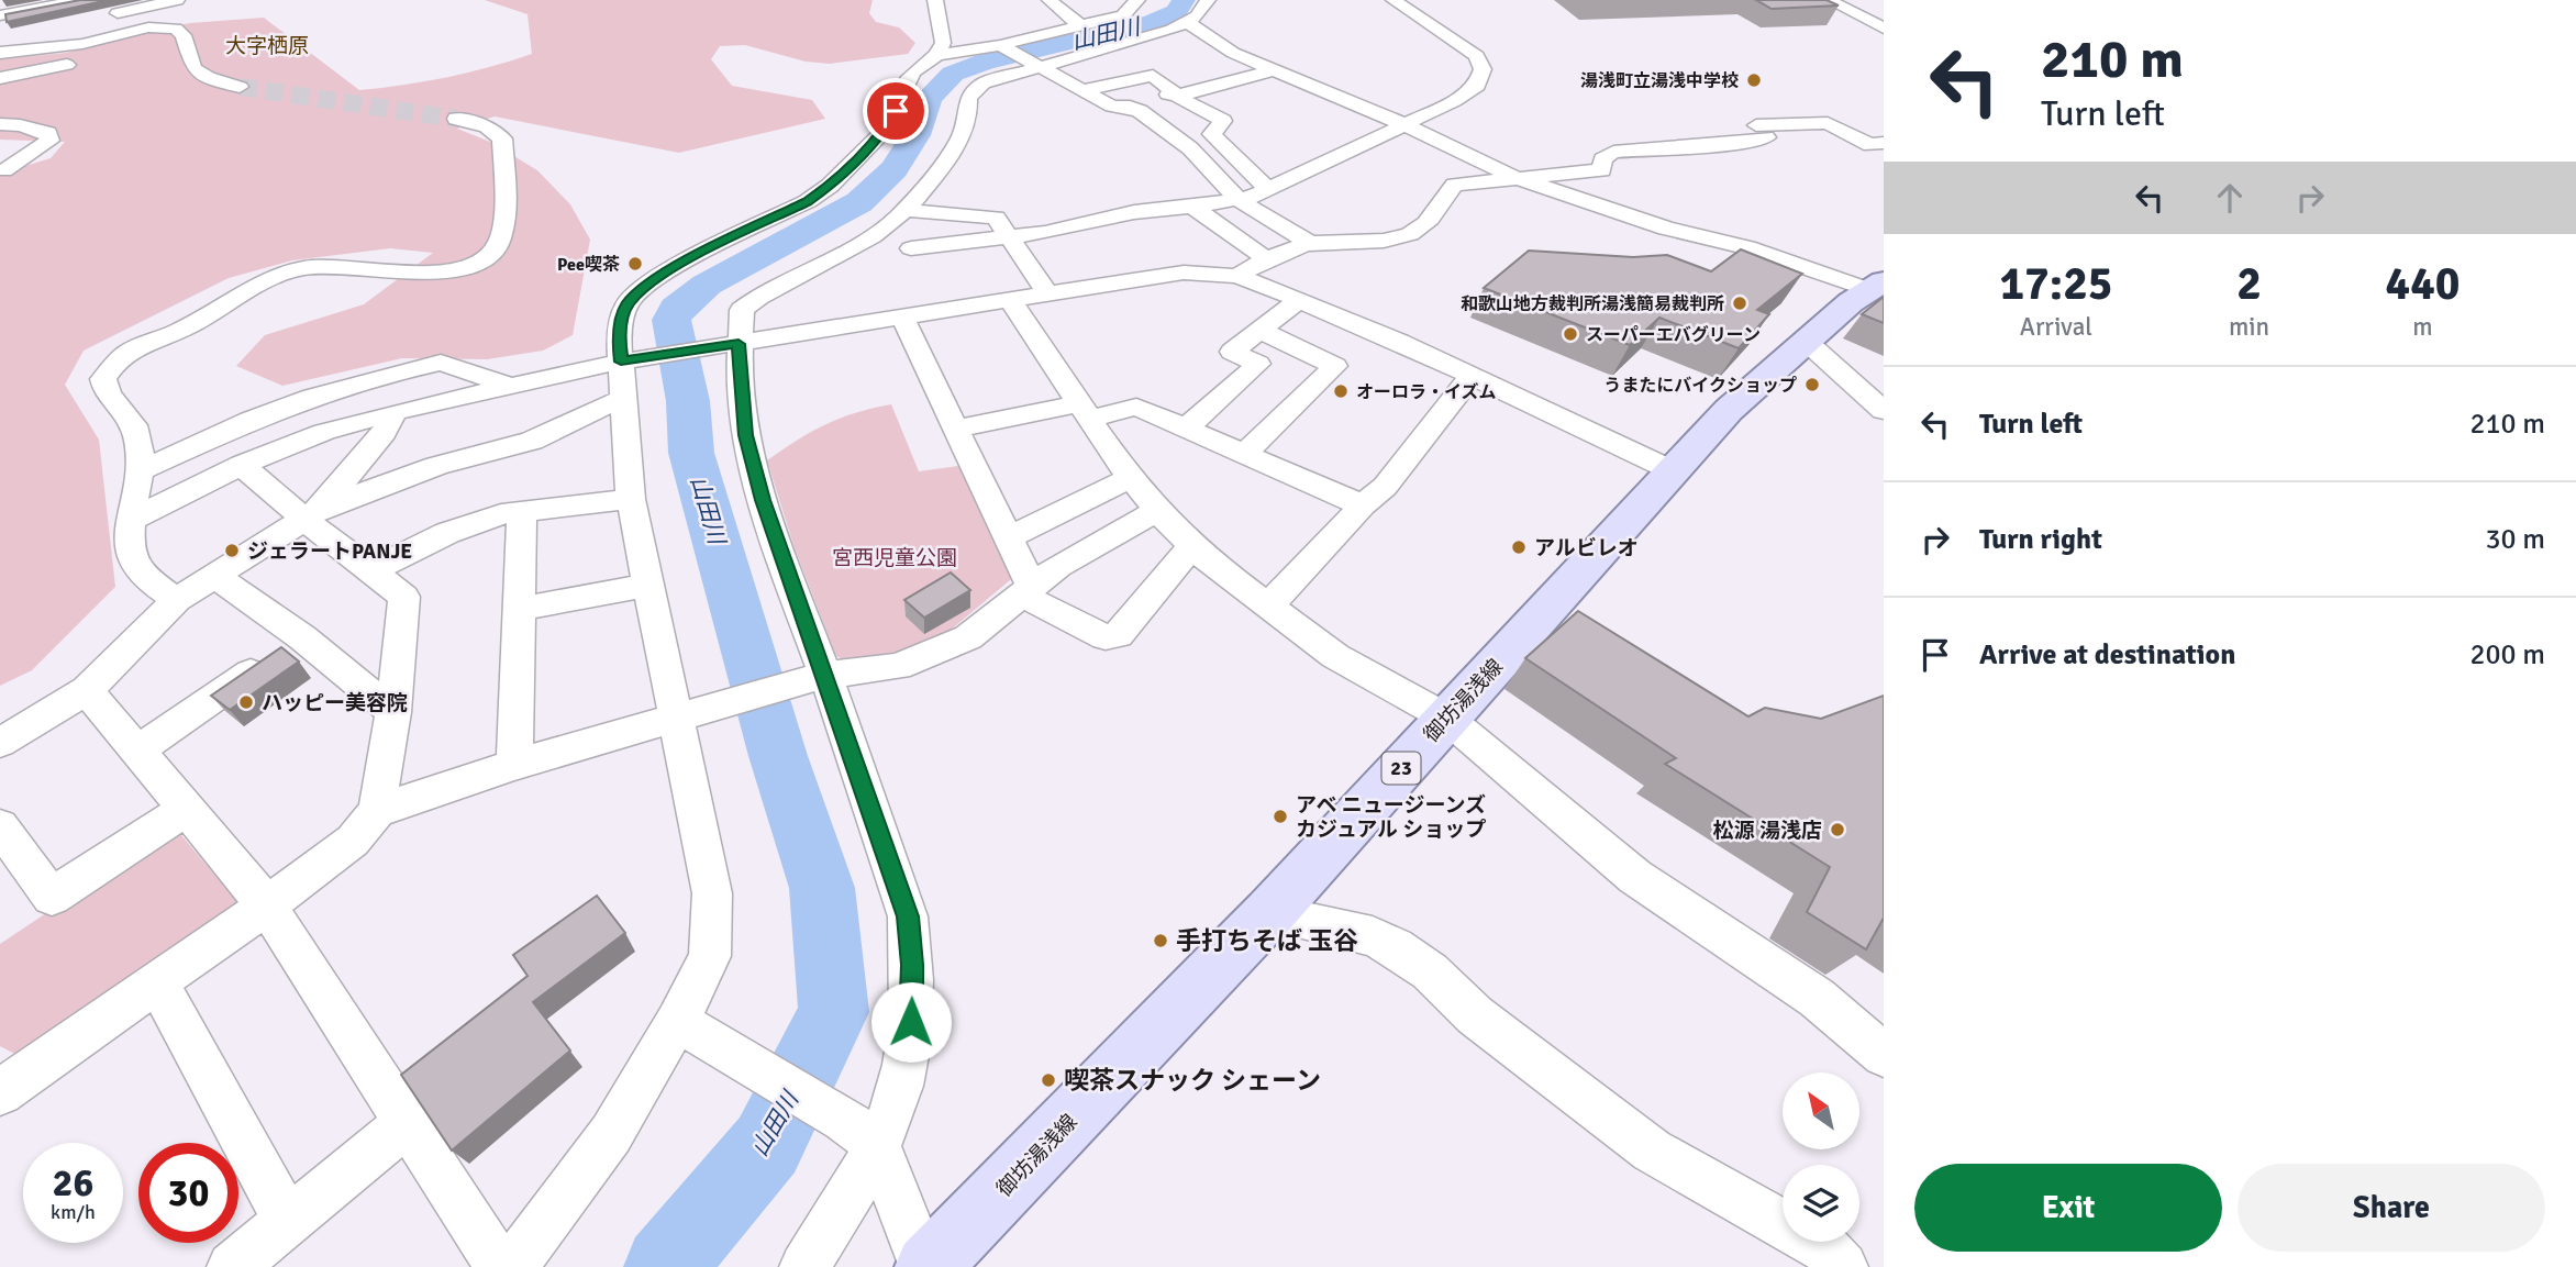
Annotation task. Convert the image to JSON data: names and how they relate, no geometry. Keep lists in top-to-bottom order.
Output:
{
  "streets": {
    "main road": ["御坊湯浅線", "23"]
  },
  "districts": ["大字栖原"],
  "water": ["山田川"],
  "parks": ["宮西児童公園"],
  "places": [
    "湯浅町立湯浅中学校",
    "Pee喫茶",
    "和歌山地方裁判所湯浅簡易裁判所",
    "スーパーエバグリーン",
    "うまたにバイクショップ",
    "オーロラ・イズム",
    "アルビレオ",
    "ジェラートPANJE",
    "ハッピー美容院",
    "アベ ニュージーンズ カジュアル ショップ",
    "松源 湯浅店",
    "手打ちそば 玉谷",
    "喫茶スナック シェーン"
  ],
  "north": "top left",
  "page": {
    "turn": ["210 m", "Turn left"],
    "eta": [
      "17:25",
      "Arrival",
      "2",
      "min",
      "440",
      "m"
    ],
    "list": [
      {
        "name": "Turn left",
        "value": "210 m"
      },
      {
        "name": "Turn right",
        "value": "30 m"
      },
      {
        "name": "Arrive at destination",
        "value": "200 m"
      }
    ],
    "speed": "26 km/h",
    "limit": "30",
    "buttons": ["Exit", "Share"]
  }
}
